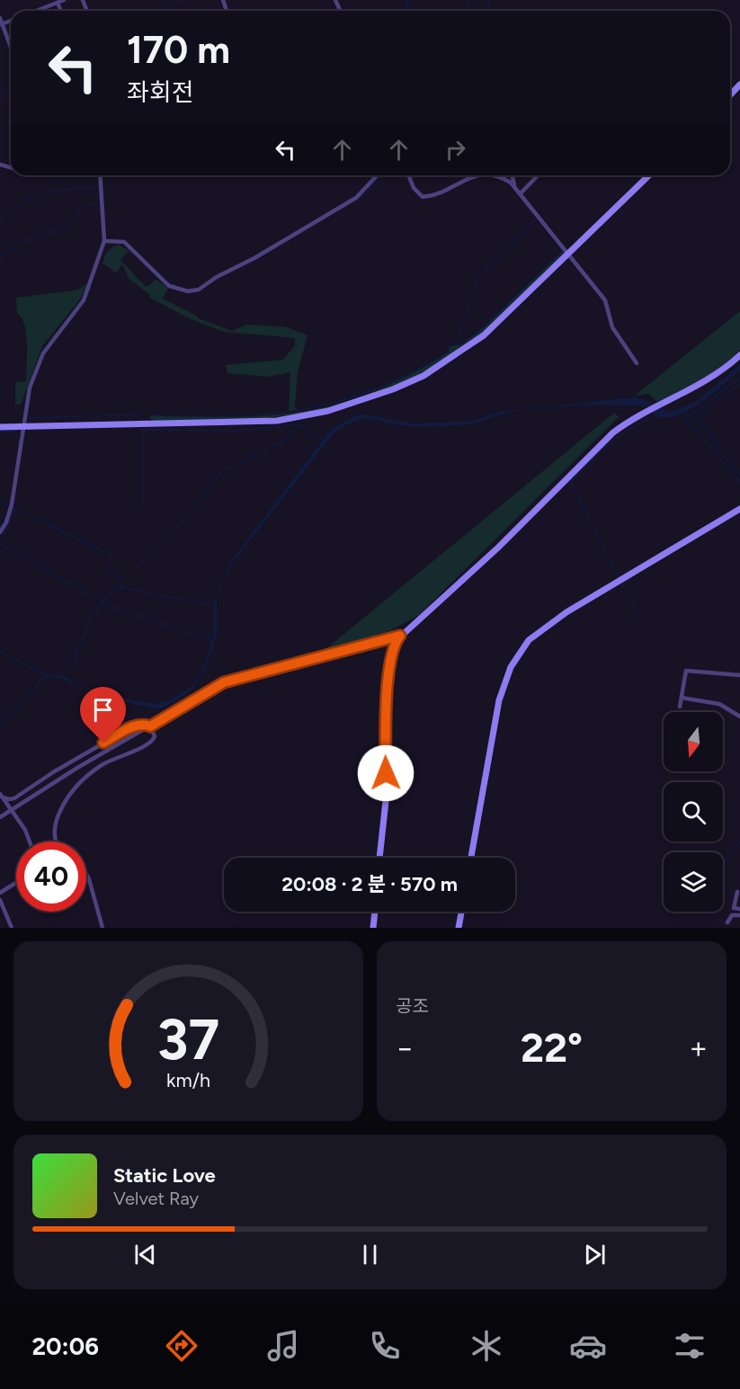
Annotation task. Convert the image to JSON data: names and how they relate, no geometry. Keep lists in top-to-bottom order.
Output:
{
  "north": "bottom",
  "page": {
    "turn": ["170 m", "좌회전"],
    "limit": "40",
    "trip": "20:08 · 2 분 · 570 m",
    "tile": "공조",
    "heat": ["−", "22°", "+"],
    "song": ["Static Love", "Velvet Ray"],
    "tabs": "20:06",
    "gauge": ["37", "km/h"]
  }
}
